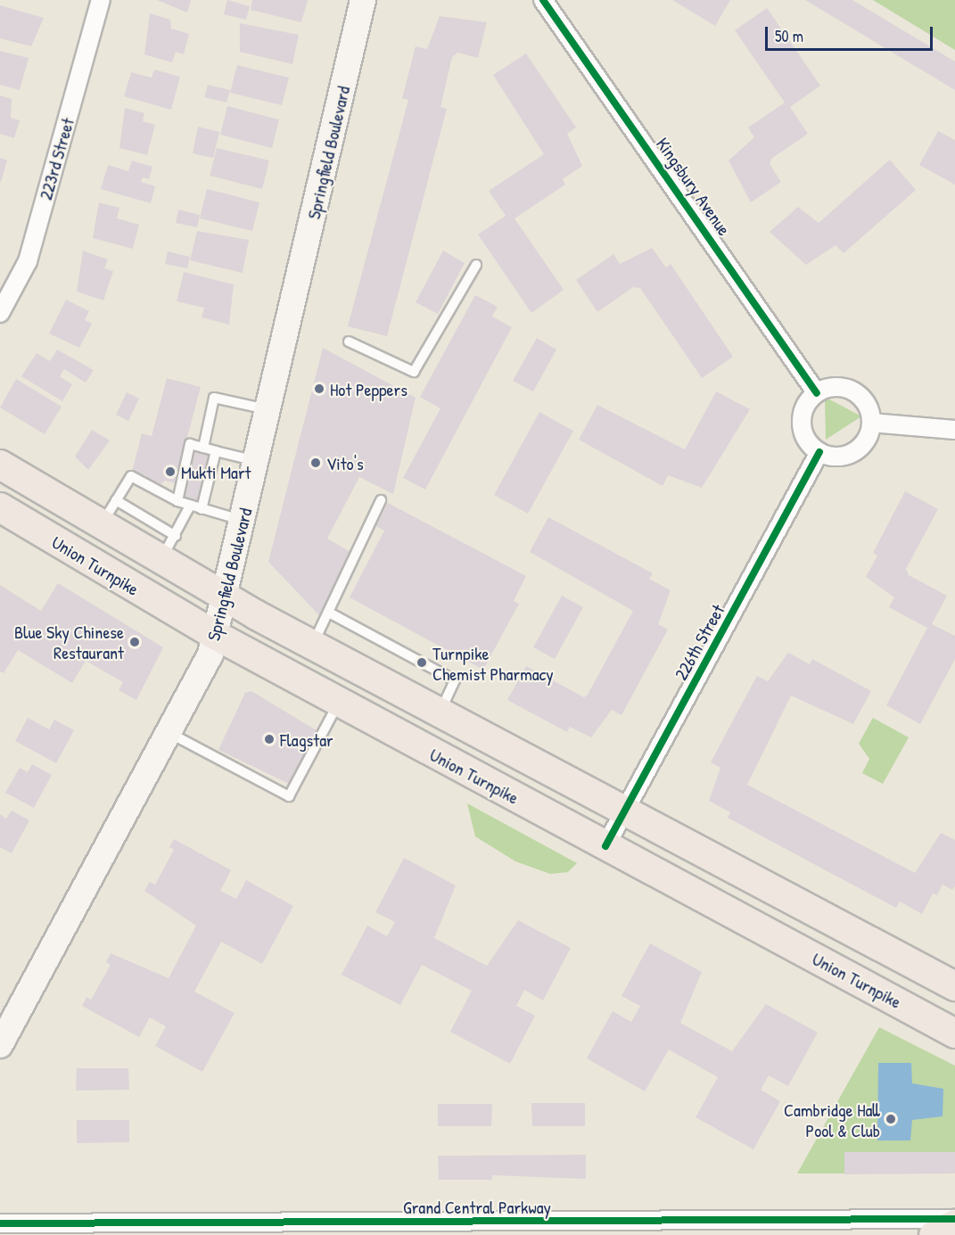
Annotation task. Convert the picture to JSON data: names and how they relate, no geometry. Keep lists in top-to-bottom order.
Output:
{
  "streets": {
    "main road": ["Springfield Boulevard", "Union Turnpike"],
    "street": [
      "223rd Street",
      "Kingsbury Avenue",
      "226th Street",
      "Grand Central Parkway"
    ]
  },
  "crossings": [
    ["Springfield Boulevard", "Union Turnpike"],
    ["Kingsbury Avenue", "226th Street"],
    ["Union Turnpike", "226th Street"]
  ],
  "places": [
    "Hot Peppers",
    "Vito's",
    "Mukti Mart",
    "Blue Sky Chinese Restaurant",
    "Turnpike Chemist Pharmacy",
    "Flagstar",
    "Cambridge Hall Pool & Club"
  ],
  "scale_bar": "50 m"
}
